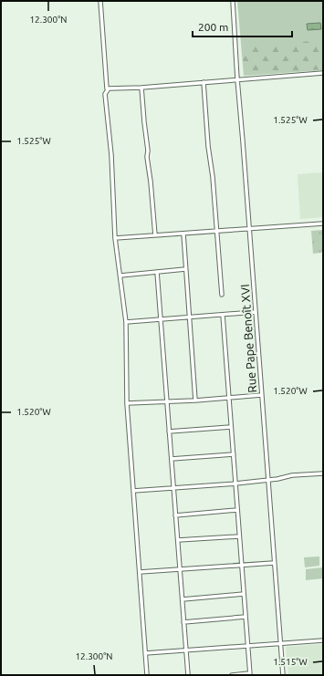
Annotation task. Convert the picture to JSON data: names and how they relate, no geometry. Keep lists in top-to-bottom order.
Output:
{
  "streets": {
    "street": ["Rue Pape Benoît XVI"]
  },
  "scale_bar": "200 m",
  "coordinates": [
    "12.300°N",
    "1.525°W",
    "1.520°W",
    "1.515°W"
  ]
}
